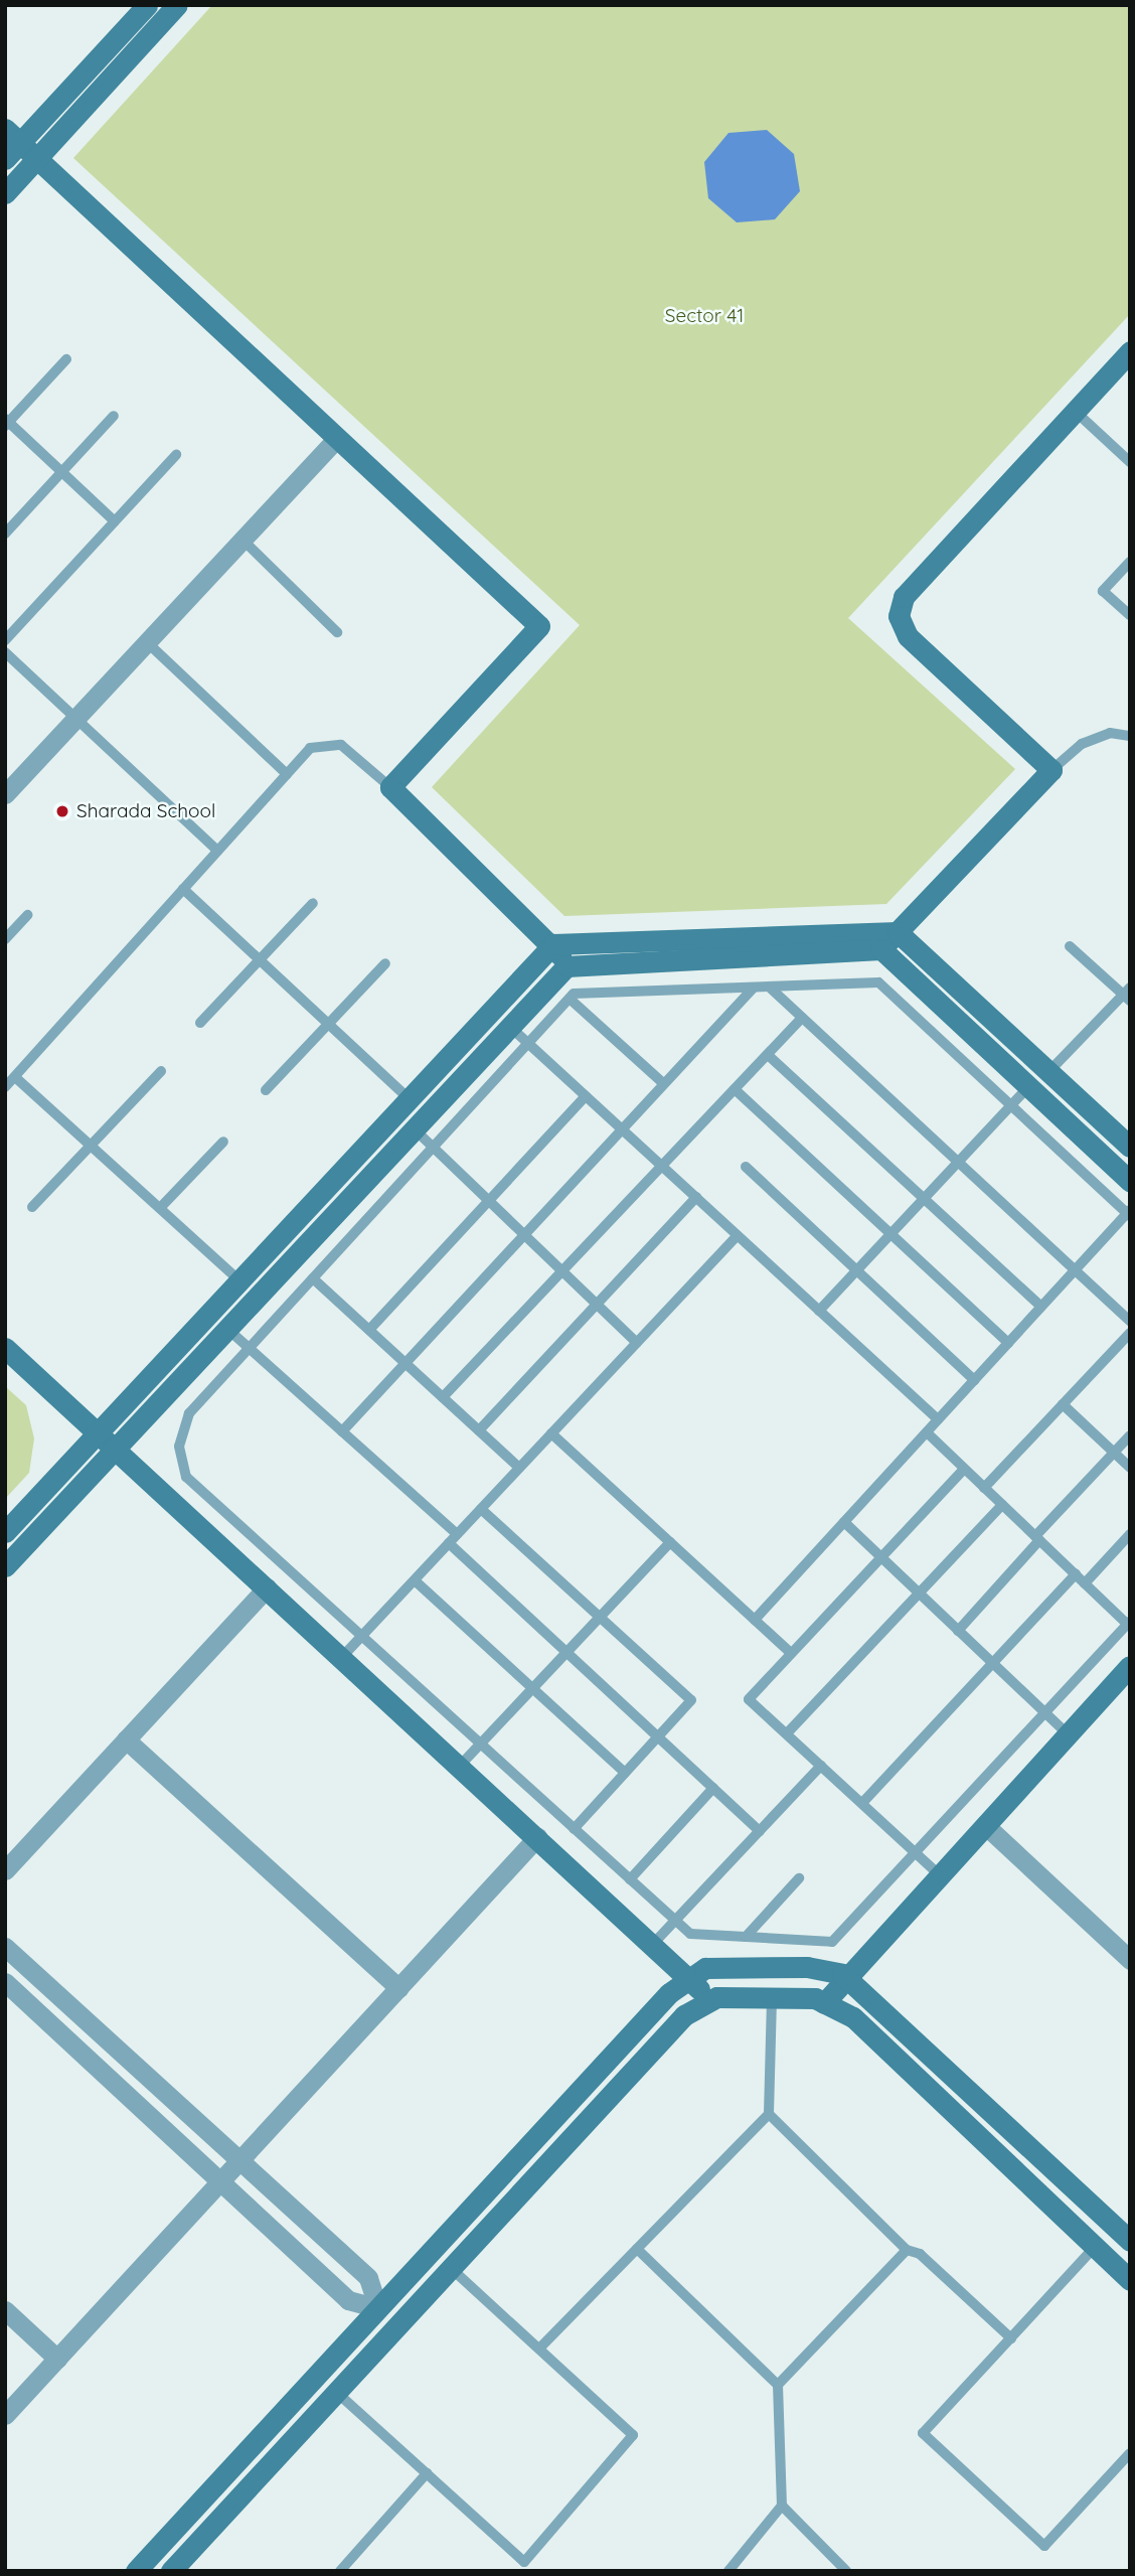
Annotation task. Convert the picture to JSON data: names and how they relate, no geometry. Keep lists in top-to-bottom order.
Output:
{
  "parks": ["Sector 41"],
  "places": ["Sharada School"]
}
